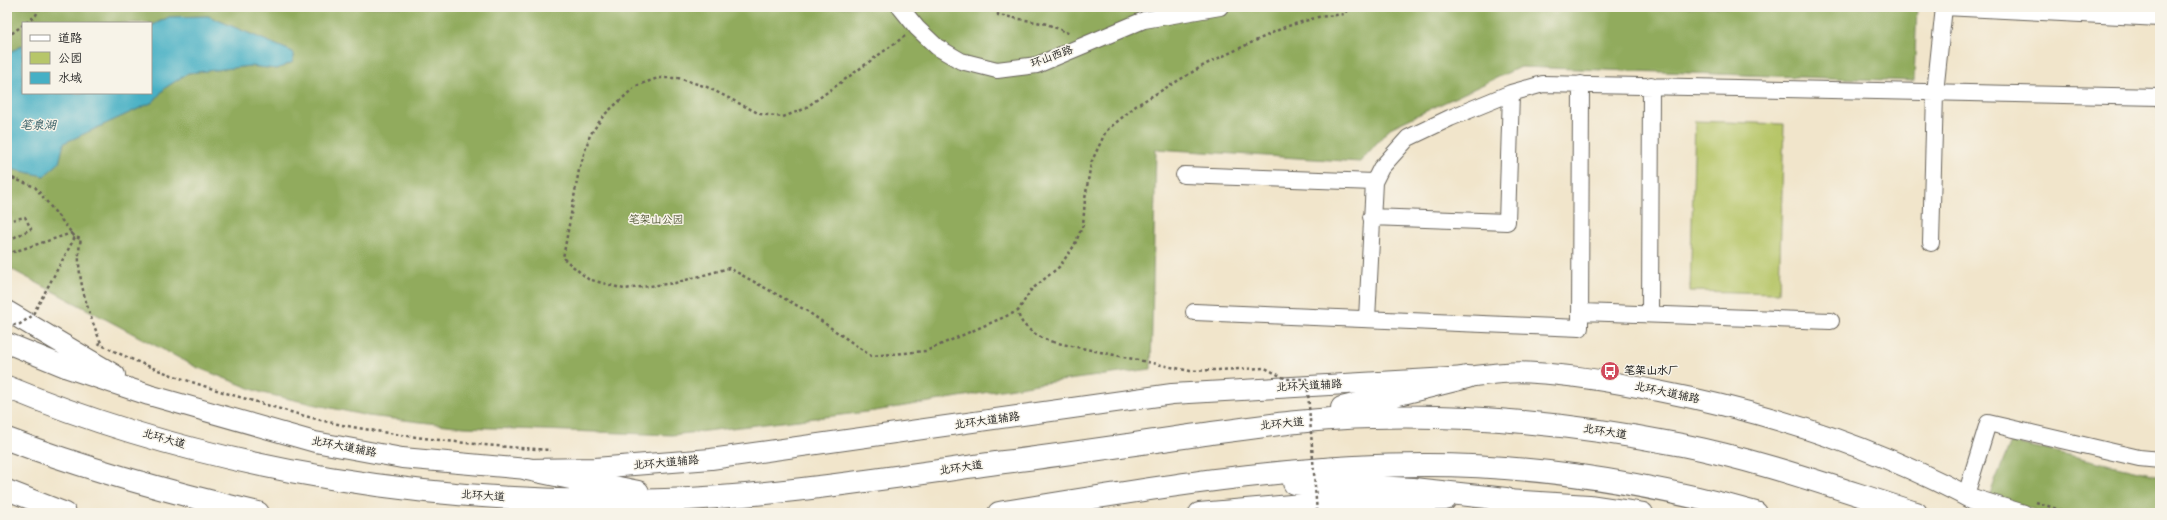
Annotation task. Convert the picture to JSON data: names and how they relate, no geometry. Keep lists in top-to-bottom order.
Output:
{
  "streets": {
    "highway": ["北环大道"],
    "main road": ["北环大道辅路"],
    "street": ["环山西路"]
  },
  "water": ["笔泉湖"],
  "parks": ["笔架山公园"],
  "places": {
    "bus stop": ["笔架山水厂"]
  },
  "legend": ["道路", "公园", "水域"]
}
